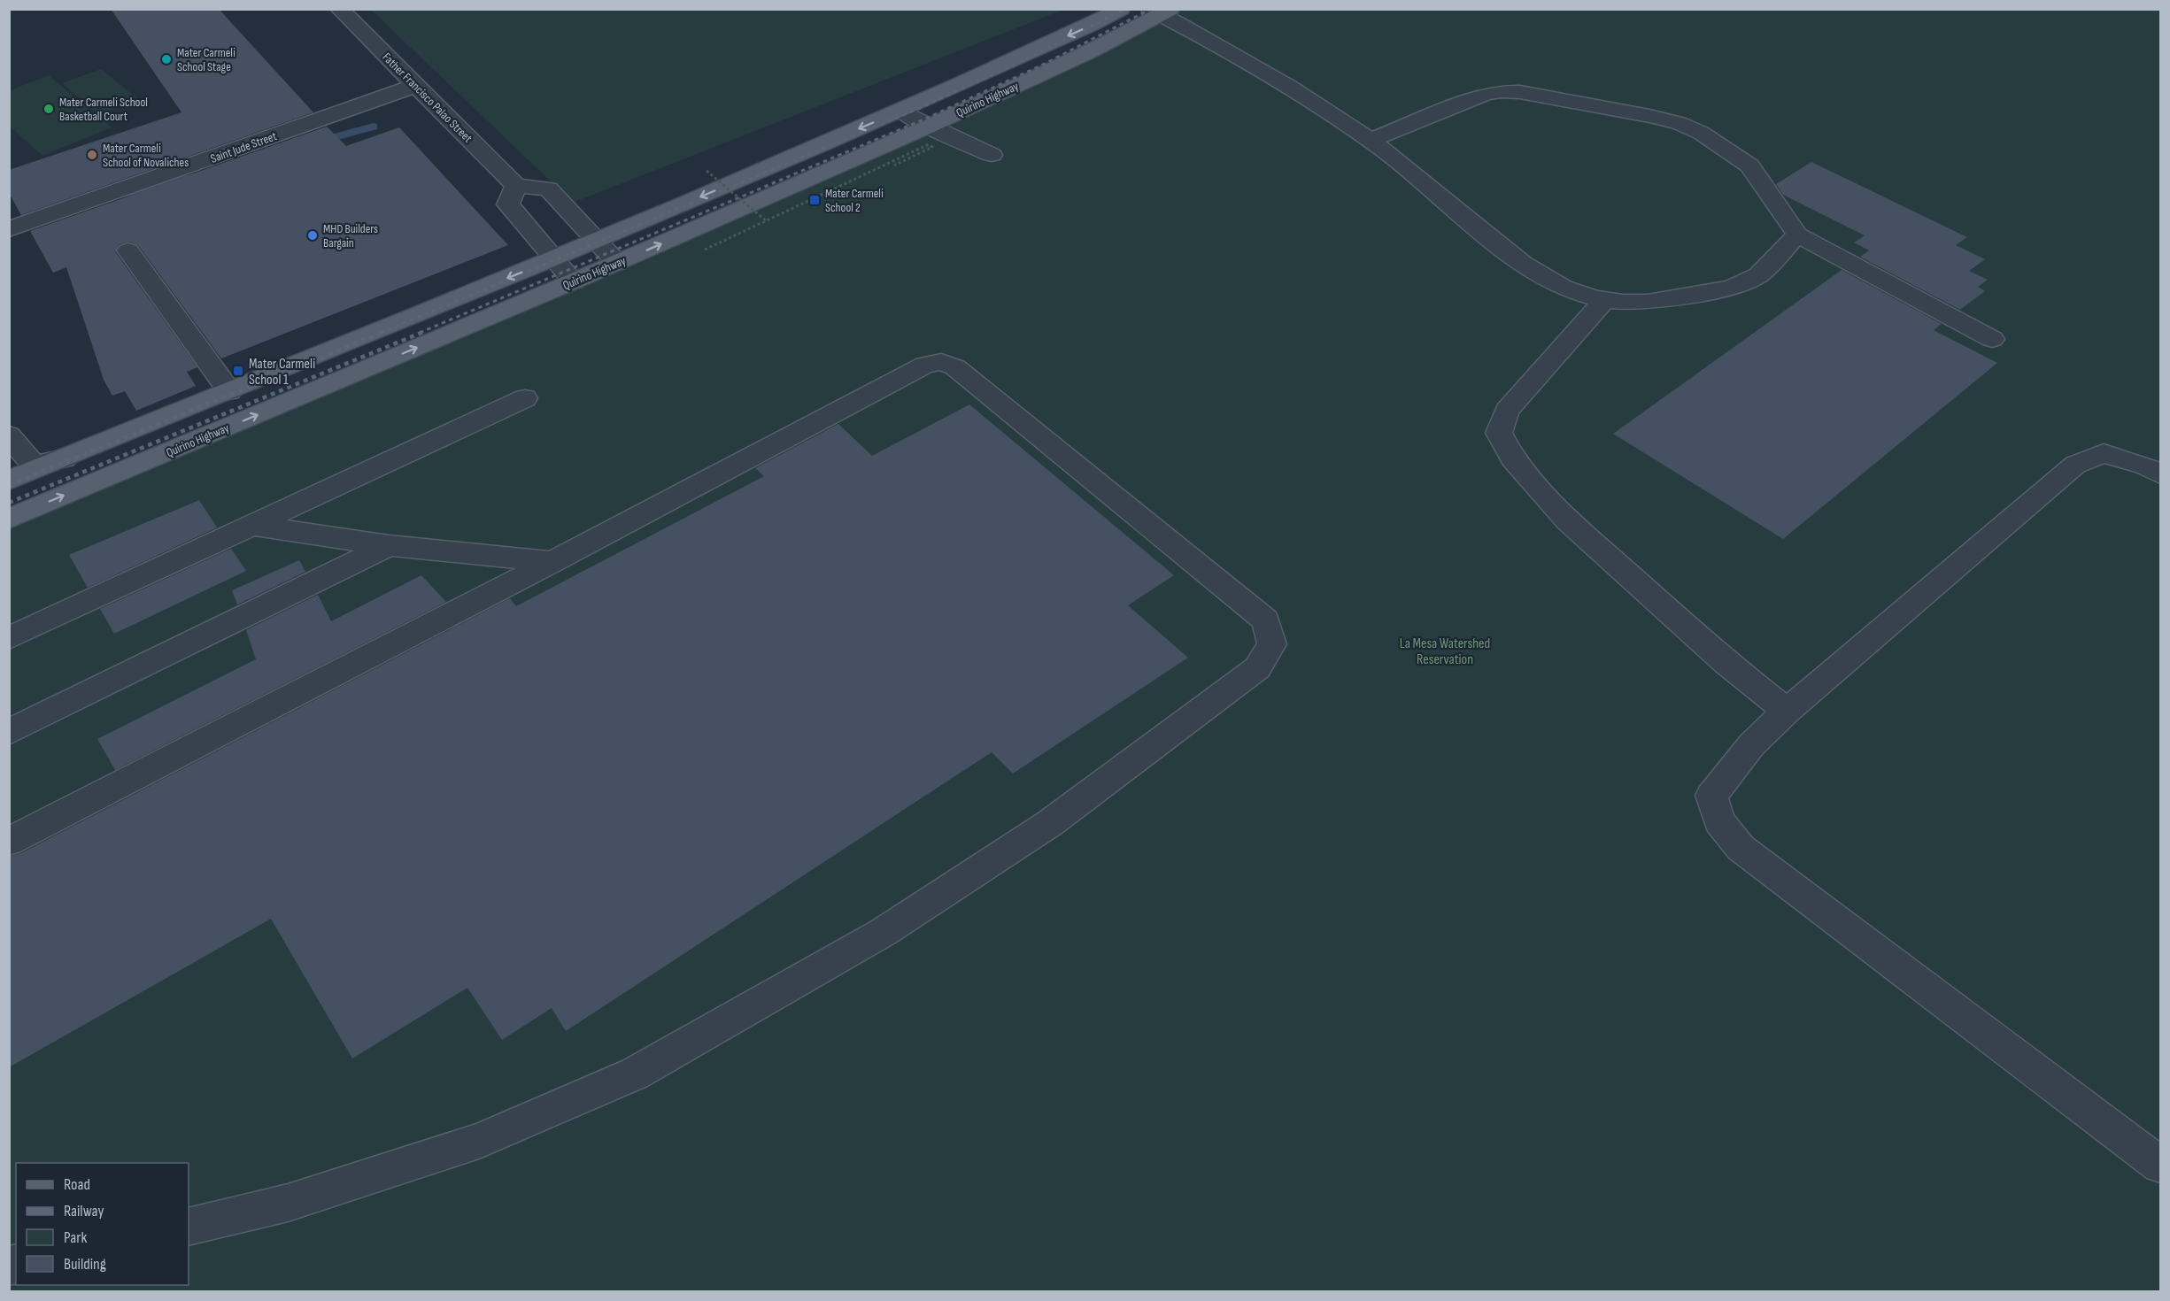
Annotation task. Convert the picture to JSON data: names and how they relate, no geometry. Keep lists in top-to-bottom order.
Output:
{
  "streets": {
    "main road": ["Quirino Highway"],
    "street": ["Father Francisco Palao Street", "Saint Jude Street"]
  },
  "crossings": [
    ["Father Francisco Palao Street", "Saint Jude Street"]
  ],
  "parks": ["La Mesa Watershed Reservation"],
  "places": {
    "other": [
      "Mater Carmeli School Stage",
      "Mater Carmeli School Basketball Court",
      "Mater Carmeli School of Novaliches",
      "MHD Builders Bargain"
    ],
    "transit": ["Mater Carmeli School 2", "Mater Carmeli School 1"]
  },
  "legend": [
    "Road",
    "Railway",
    "Park",
    "Building"
  ]
}
